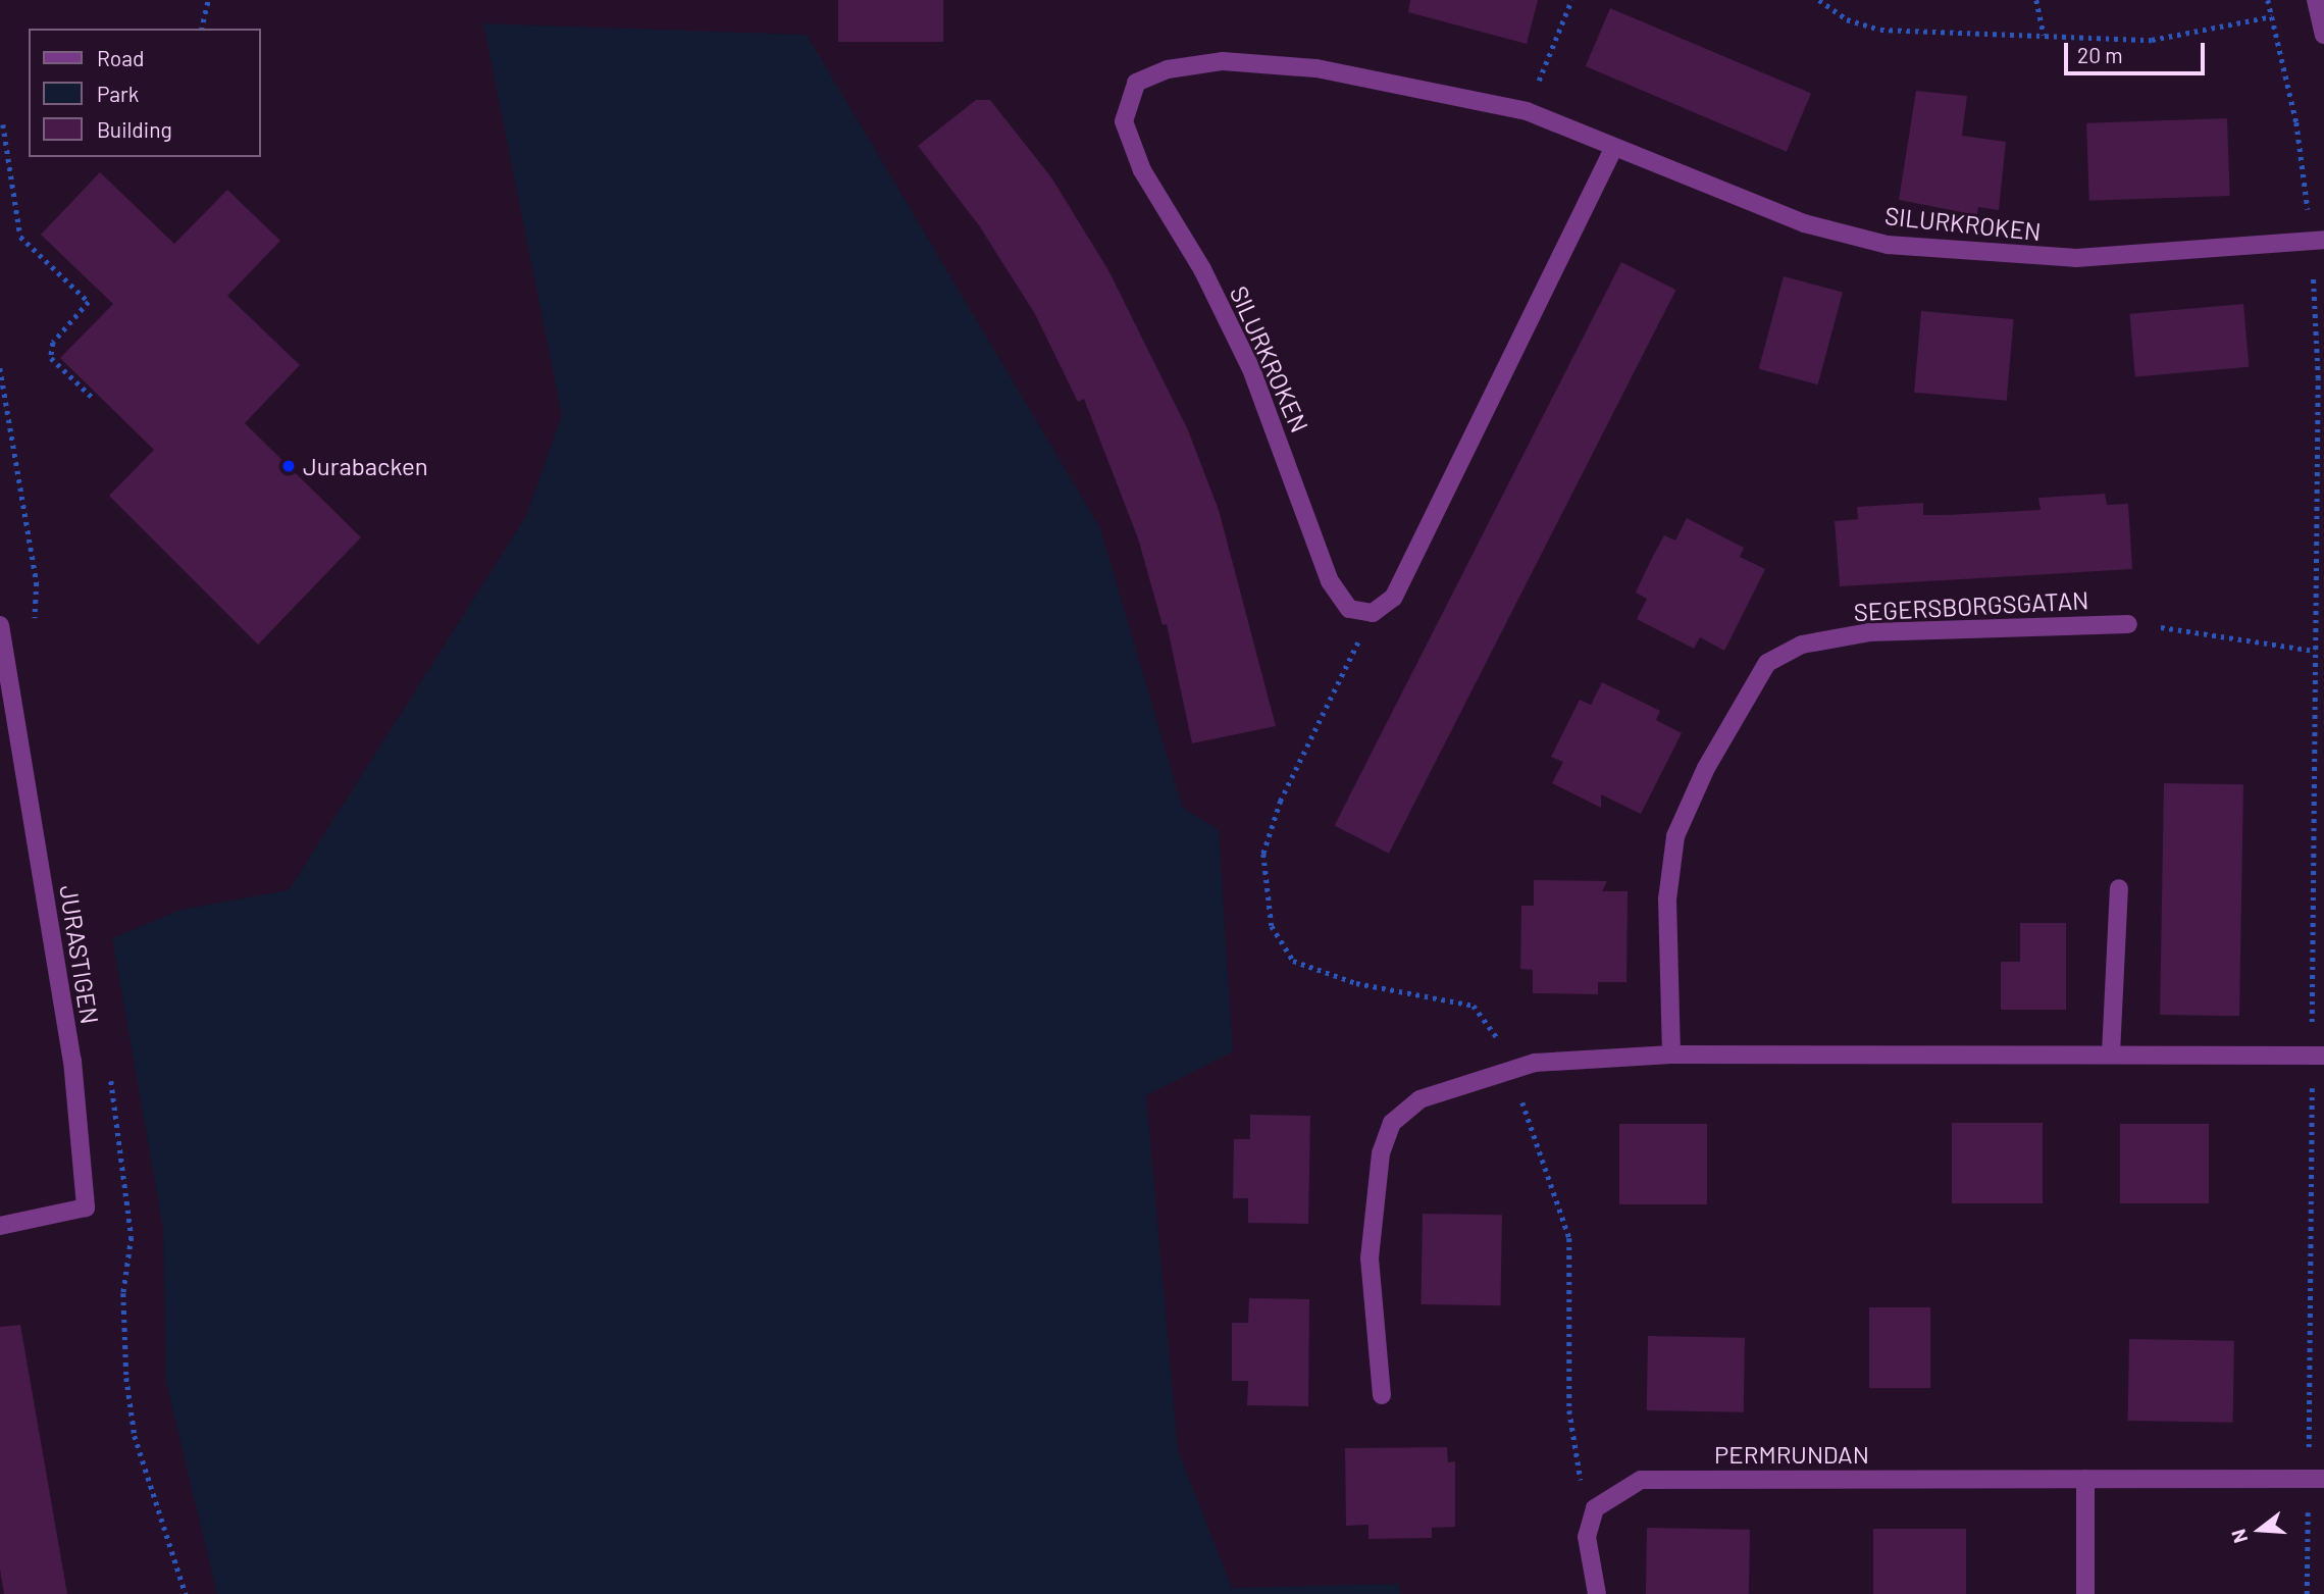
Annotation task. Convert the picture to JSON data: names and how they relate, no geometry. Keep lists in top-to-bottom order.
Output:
{
  "streets": {
    "street": [
      "SILURKROKEN",
      "SEGERSBORGSGATAN",
      "JURASTIGEN",
      "PERMRUNDAN"
    ]
  },
  "places": ["Jurabacken"],
  "legend": ["Road", "Park", "Building"],
  "scale_bar": "20 m",
  "north": "left"
}
